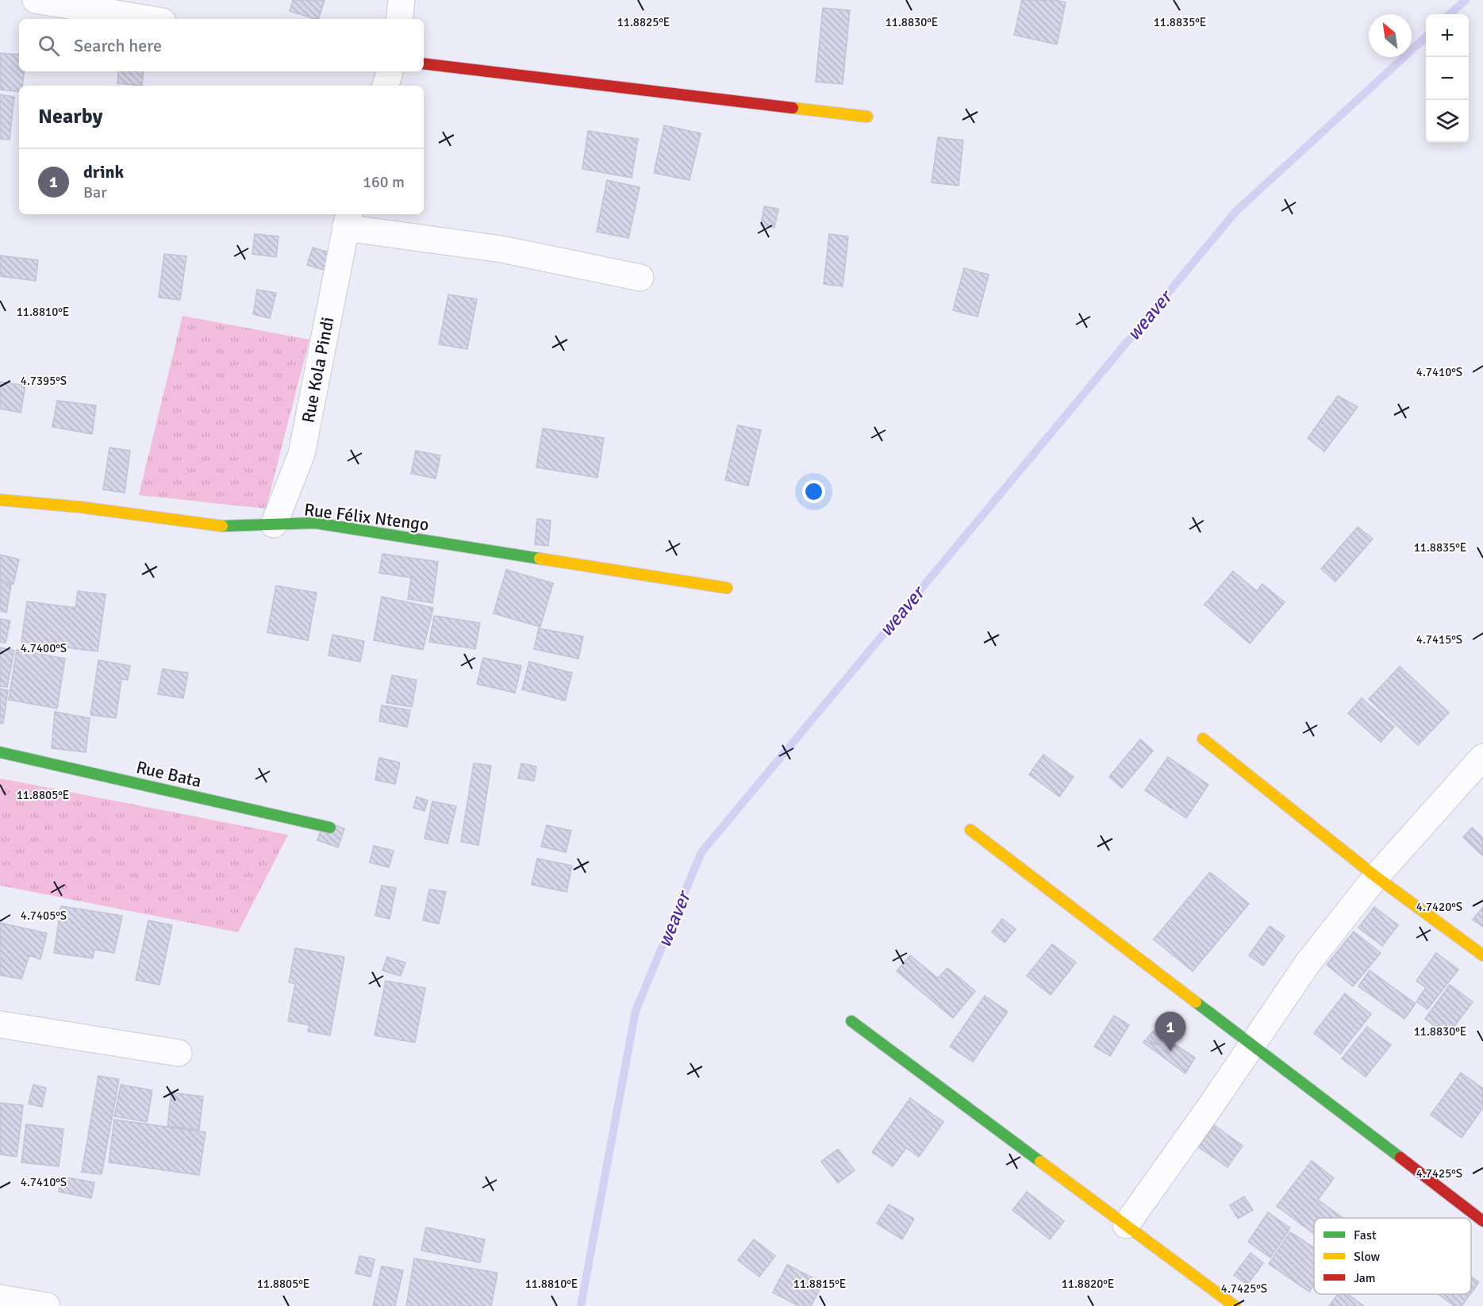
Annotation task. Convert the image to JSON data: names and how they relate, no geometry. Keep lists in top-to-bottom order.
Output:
{
  "streets": {
    "street": ["Rue Kola Pindi", "Rue Félix Ntengo", "Rue Bata"]
  },
  "crossings": [
    ["Rue Kola Pindi", "Rue Félix Ntengo"]
  ],
  "water": ["weaver"],
  "legend": ["Fast", "Slow", "Jam"],
  "north": "top left",
  "page": {
    "map_buttons": ["+", "−"],
    "search": "Search here",
    "heading": "Nearby",
    "list": [
      {
        "mark": "1",
        "name": "drink",
        "note": "Bar",
        "value": "160 m"
      }
    ],
    "pins": "1"
  },
  "coordinates": [
    "11.8825°E",
    "11.8830°E",
    "11.8835°E",
    "11.8810°E",
    "4.7410°S",
    "4.7395°S",
    "4.7415°S",
    "4.7400°S",
    "11.8805°E",
    "4.7420°S",
    "4.7405°S",
    "4.7425°S",
    "11.8815°E",
    "11.8820°E"
  ]
}
